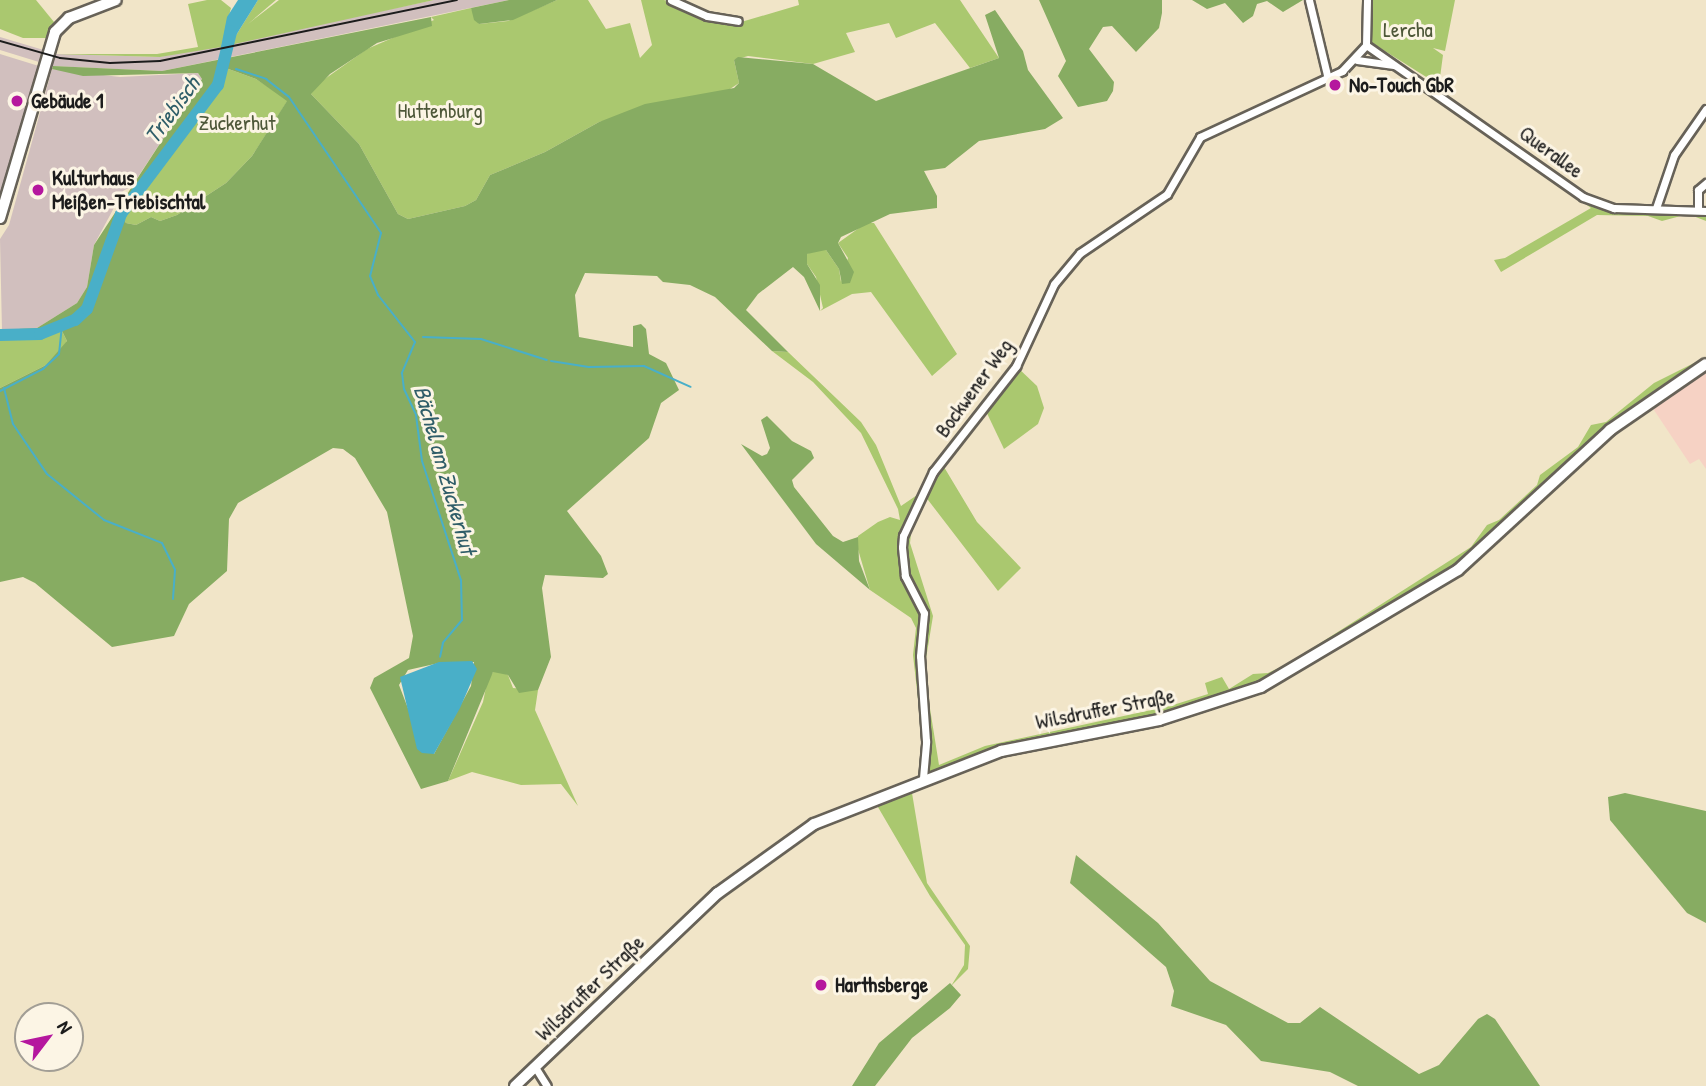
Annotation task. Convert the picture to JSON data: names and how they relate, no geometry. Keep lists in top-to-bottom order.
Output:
{
  "streets": {
    "main road": ["Wilsdruffer Straße"],
    "street": ["Querallee", "Bockwener Weg"]
  },
  "crossings": [
    ["Querallee", "Bockwener Weg"],
    ["Bockwener Weg", "Wilsdruffer Straße"]
  ],
  "water": ["Triebisch", "Bächel am Zuckerhut"],
  "parks": ["Lercha", "Huttenburg", "Zuckerhut"],
  "places": [
    "No-Touch GbR",
    "Gebäude 1",
    "Kulturhaus Meißen-Triebischtal",
    "Harthsberge"
  ],
  "north": "top right"
}
